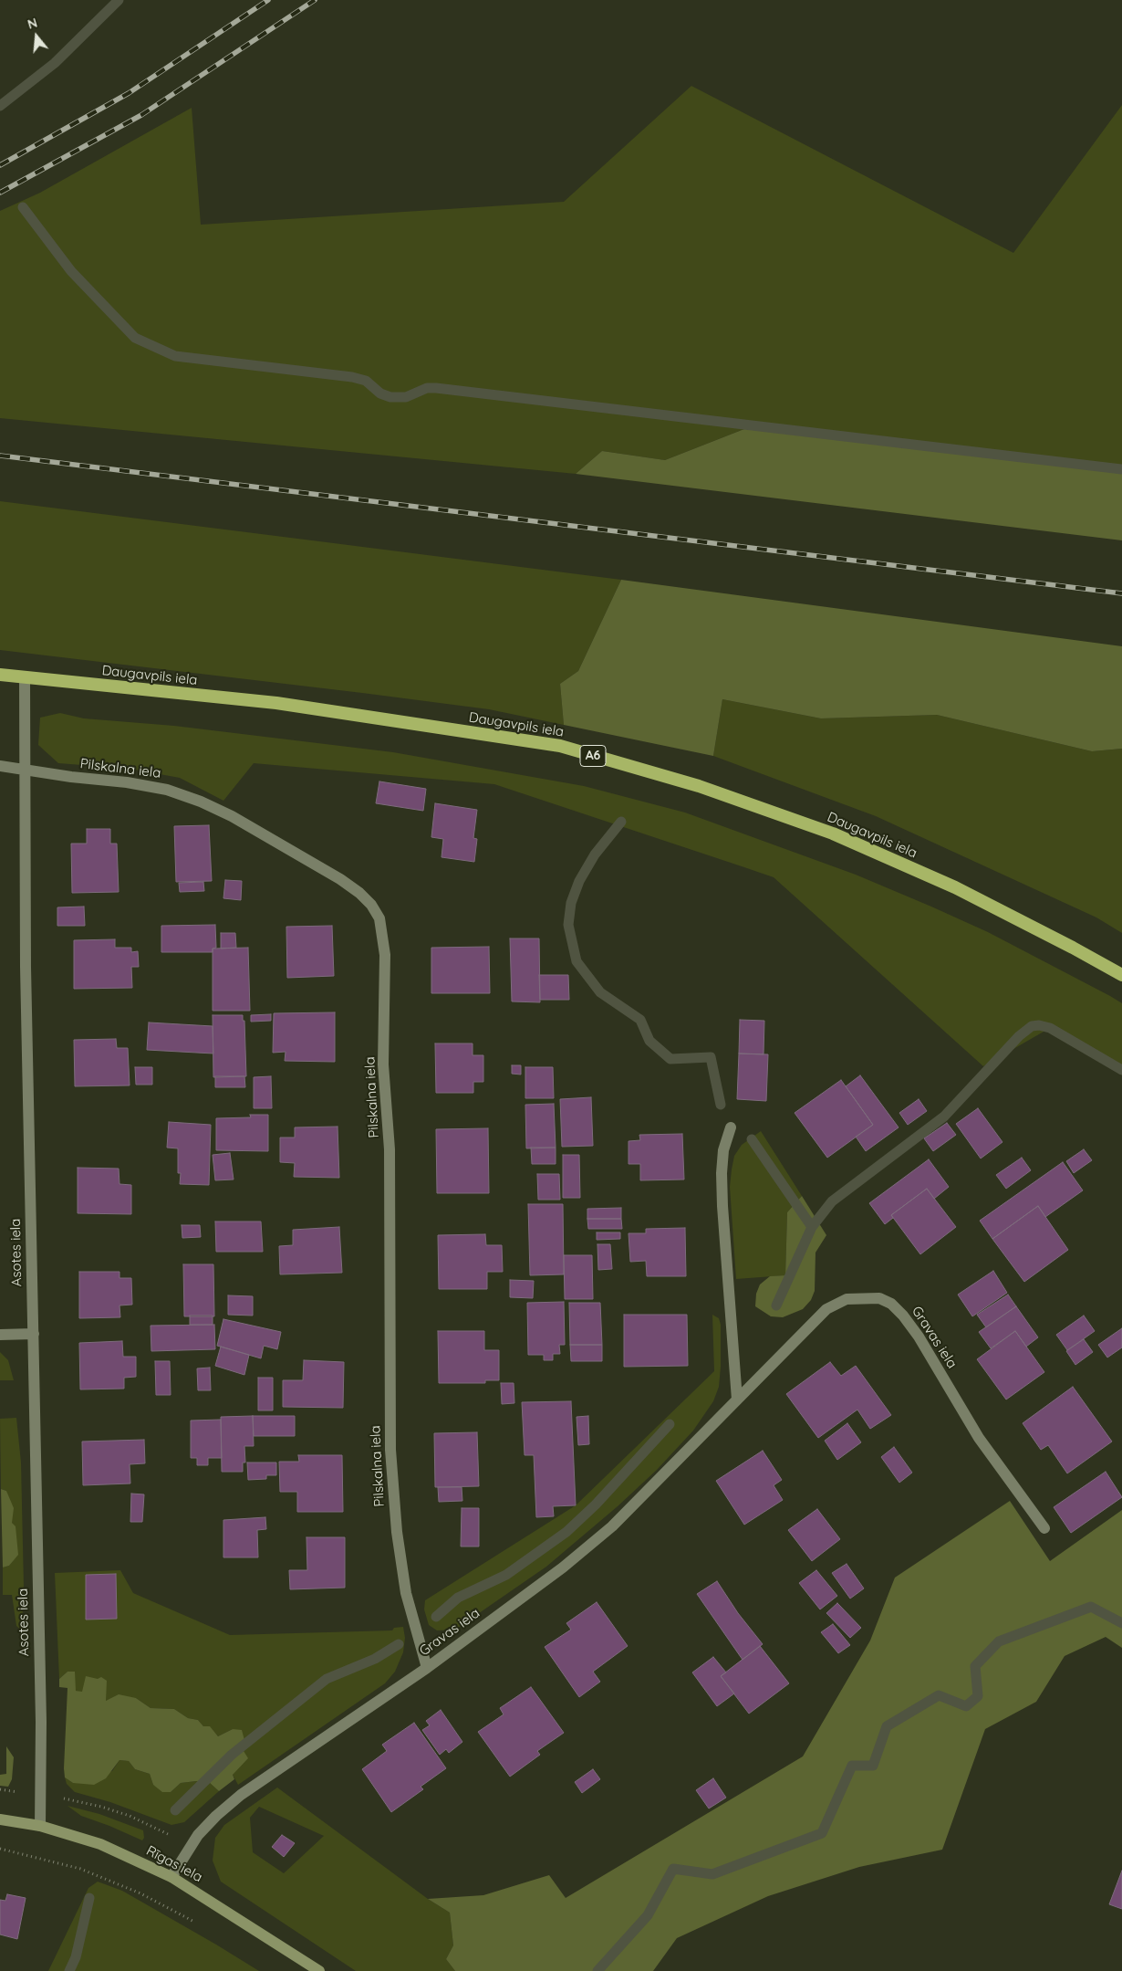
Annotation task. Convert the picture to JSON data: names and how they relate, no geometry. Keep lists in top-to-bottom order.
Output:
{
  "streets": {
    "highway": ["Daugavpils iela", "A6"],
    "main road": ["Rīgas iela"],
    "street": ["Pilskalna iela", "Asotes iela", "Gravas iela"]
  },
  "crossings": [
    ["Daugavpils iela", "Asotes iela"],
    ["Pilskalna iela", "Asotes iela"],
    ["Pilskalna iela", "Gravas iela"],
    ["Asotes iela", "Rīgas iela"],
    ["Gravas iela", "Rīgas iela"]
  ],
  "north": "top"
}
